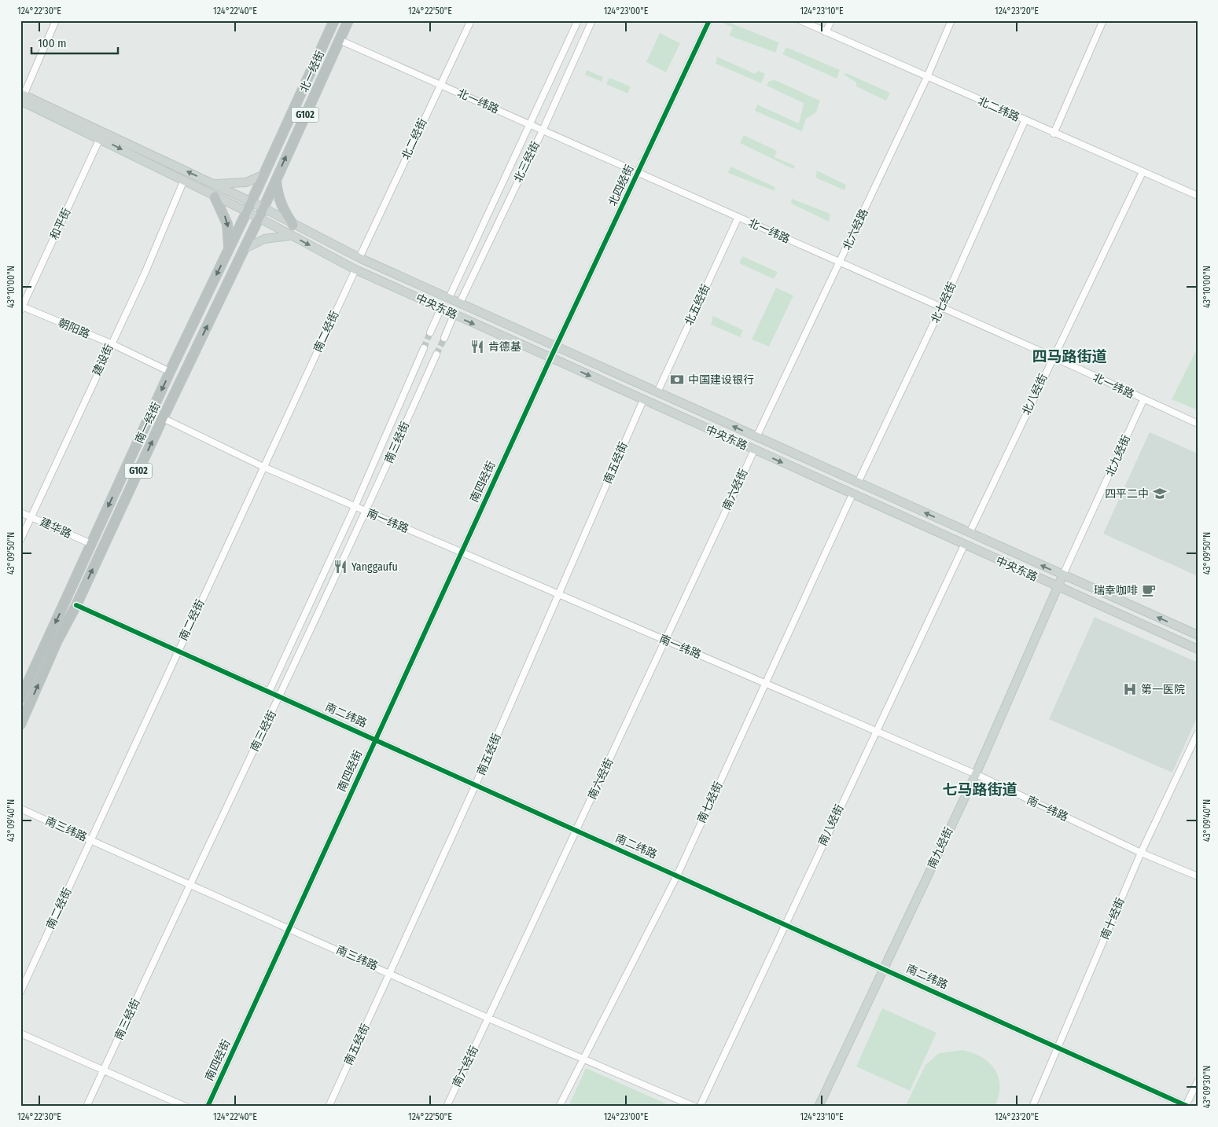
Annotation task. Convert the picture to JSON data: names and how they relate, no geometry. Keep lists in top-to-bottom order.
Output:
{
  "streets": {
    "highway": ["北一经街", "G102", "南一经街"],
    "main road": ["中央东路", "南九经街"],
    "street": [
      "北一纬路",
      "北二纬路",
      "北二经街",
      "北三经街",
      "北四经街",
      "和平街",
      "北六经路",
      "北七经街",
      "北五经街",
      "朝阳路",
      "南二经街",
      "建设街",
      "北八经街",
      "南三经街",
      "北九经街",
      "南五经街",
      "南四经街",
      "南六经街",
      "南一纬路",
      "建华路",
      "南二纬路",
      "南七经街",
      "南八经街",
      "南三纬路",
      "南十经街"
    ]
  },
  "crossings": [
    ["北一经街", "北一纬路"],
    ["北一经街", "中央东路"],
    ["北一经街", "南一经街"],
    ["北一纬路", "北二经街"],
    ["北一纬路", "北三经街"],
    ["北一纬路", "北四经街"],
    ["北一纬路", "北六经路"],
    ["北一纬路", "北七经街"],
    ["北一纬路", "北五经街"],
    ["北一纬路", "北八经街"],
    ["北一纬路", "北九经街"],
    ["北二纬路", "北六经路"],
    ["北二纬路", "北七经街"],
    ["北二纬路", "北八经街"],
    ["北二经街", "中央东路"],
    ["北三经街", "中央东路"],
    ["北四经街", "中央东路"],
    ["北四经街", "南四经街"],
    ["和平街", "中央东路"],
    ["和平街", "朝阳路"],
    ["北六经路", "中央东路"],
    ["北七经街", "中央东路"],
    ["北五经街", "中央东路"],
    ["中央东路", "南二经街"],
    ["中央东路", "建设街"],
    ["中央东路", "北八经街"],
    ["中央东路", "南一经街"],
    ["中央东路", "北九经街"],
    ["中央东路", "南五经街"],
    ["中央东路", "南四经街"],
    ["中央东路", "南六经街"],
    ["中央东路", "南七经街"],
    ["中央东路", "南八经街"],
    ["中央东路", "南九经街"],
    ["朝阳路", "建设街"],
    ["朝阳路", "南一经街"],
    ["南二经街", "南一纬路"],
    ["南二经街", "南二纬路"],
    ["南二经街", "南三纬路"],
    ["建设街", "建华路"],
    ["南一经街", "南一纬路"],
    ["南一经街", "建华路"],
    ["南一经街", "南二纬路"],
    ["南三经街", "南一纬路"],
    ["南三经街", "南二纬路"],
    ["南三经街", "南三纬路"],
    ["北九经街", "南九经街"],
    ["南五经街", "南一纬路"],
    ["南五经街", "南二纬路"],
    ["南五经街", "南三纬路"],
    ["南四经街", "南一纬路"],
    ["南四经街", "南二纬路"],
    ["南四经街", "南三纬路"],
    ["南六经街", "南一纬路"],
    ["南六经街", "南二纬路"],
    ["南六经街", "南三纬路"],
    ["南一纬路", "南七经街"],
    ["南一纬路", "南八经街"],
    ["南一纬路", "南九经街"],
    ["南一纬路", "南十经街"],
    ["南二纬路", "南七经街"],
    ["南二纬路", "南八经街"],
    ["南二纬路", "南九经街"],
    ["南二纬路", "南十经街"],
    ["南七经街", "南三纬路"]
  ],
  "districts": ["四马路街道", "七马路街道"],
  "places": {
    "restaurant": ["肯德基", "Yanggaufu"],
    "bank": ["中国建设银行"],
    "school or university": ["四平二中"],
    "cafe": ["瑞幸咖啡"],
    "hospital": ["第一医院"]
  },
  "scale_bar": "100 m",
  "coordinates": [
    "124°22'30\"E",
    "124°22'40\"E",
    "124°22'50\"E",
    "124°23'00\"E",
    "124°23'10\"E",
    "124°23'20\"E",
    "43°10'00\"N",
    "43°09'50\"N",
    "43°09'40\"N",
    "43°09'30\"N"
  ]
}
